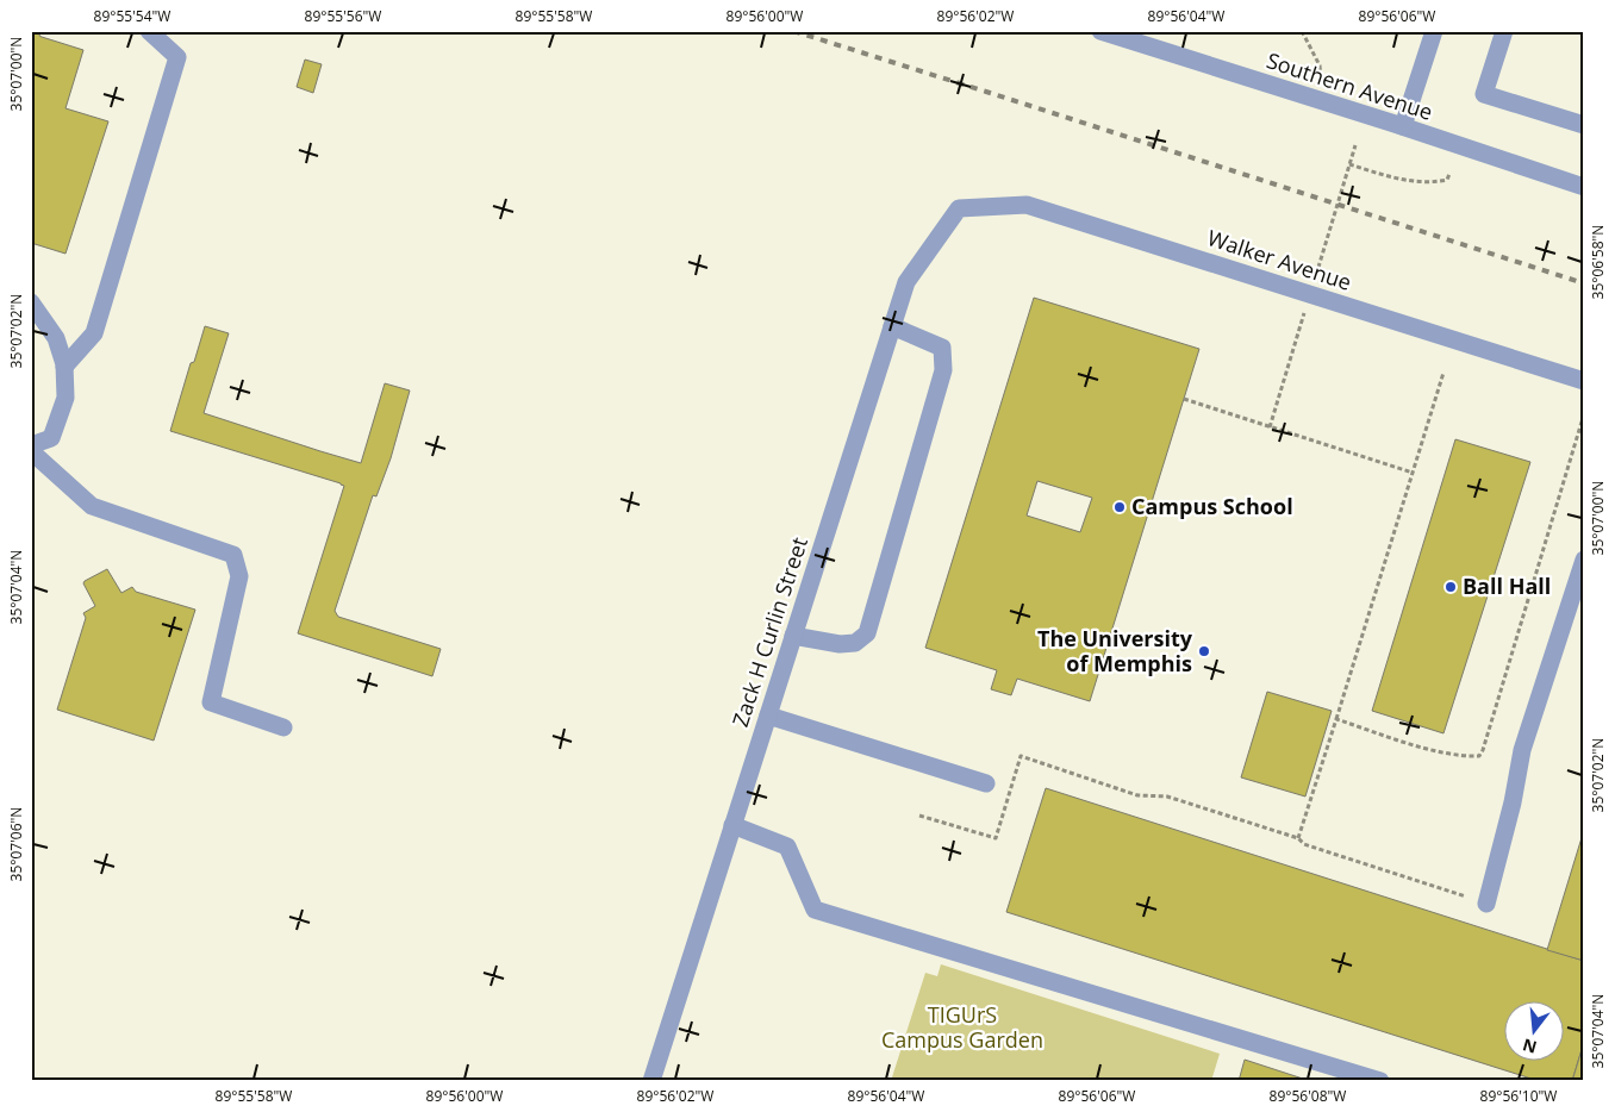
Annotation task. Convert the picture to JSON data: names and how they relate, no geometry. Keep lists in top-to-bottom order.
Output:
{
  "streets": {
    "street": ["Southern Avenue", "Walker Avenue", "Zack H Curlin Street"]
  },
  "crossings": [
    ["Walker Avenue", "Zack H Curlin Street"]
  ],
  "parks": ["TIGUrS Campus Garden"],
  "places": ["Campus School", "Ball Hall", "The University of Memphis"],
  "north": "bottom",
  "coordinates": [
    "89°55'54\"W",
    "89°55'56\"W",
    "89°55'58\"W",
    "89°56'00\"W",
    "89°56'02\"W",
    "89°56'04\"W",
    "89°56'06\"W",
    "35°07'00\"N",
    "35°06'58\"N",
    "35°07'02\"N",
    "35°07'04\"N",
    "35°07'06\"N",
    "89°56'08\"W",
    "89°56'10\"W"
  ]
}
